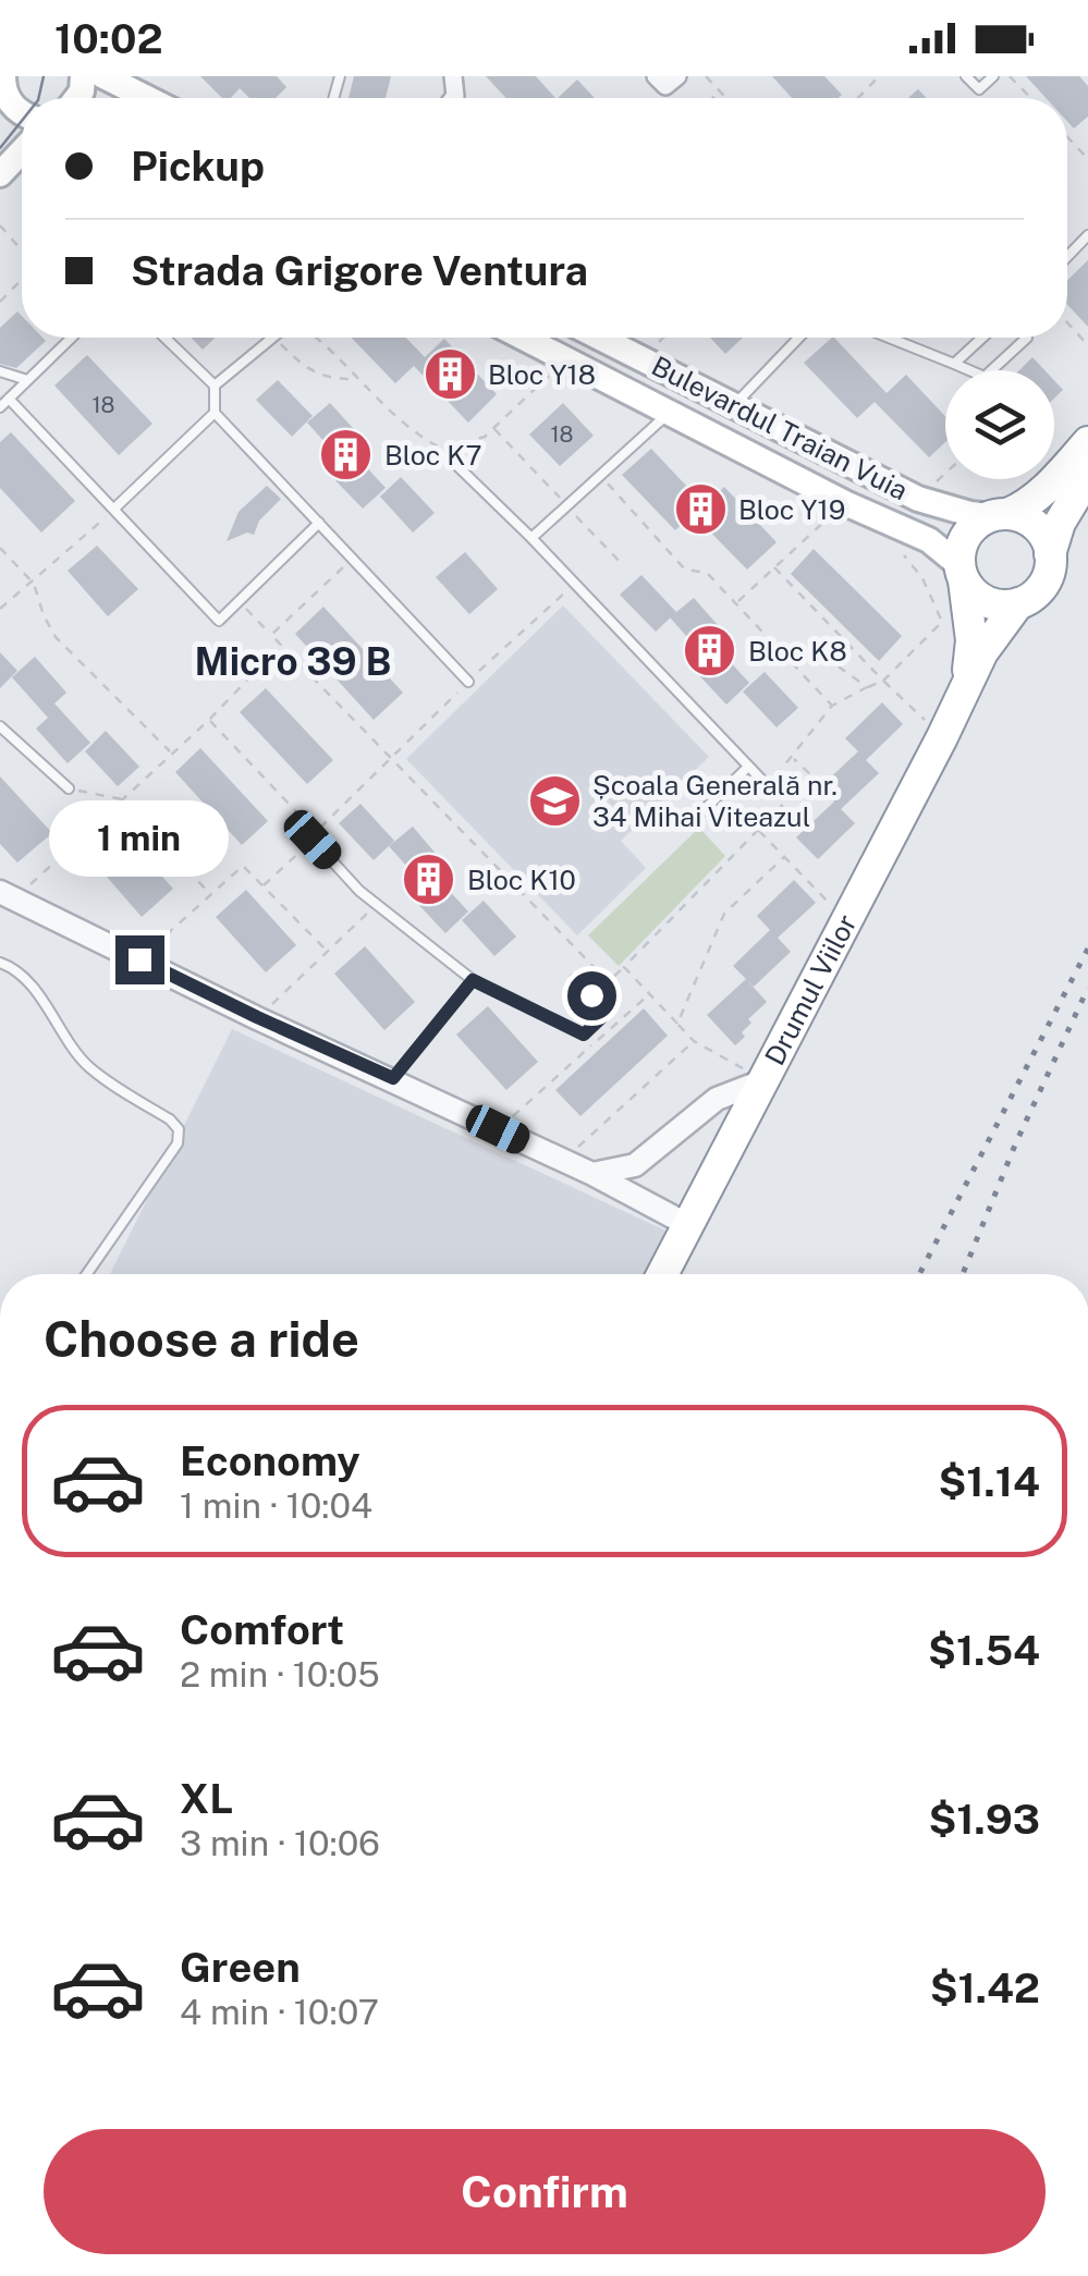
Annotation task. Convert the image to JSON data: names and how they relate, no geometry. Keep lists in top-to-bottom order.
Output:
{
  "streets": {
    "highway": ["Drumul Viilor"],
    "main road": ["Bulevardul Traian Vuia"]
  },
  "crossings": [
    ["Bulevardul Traian Vuia", "Drumul Viilor"]
  ],
  "districts": ["Micro 39 B"],
  "places": {
    "building": [
      "Bloc Y18",
      "Bloc K7",
      "Bloc Y19",
      "Bloc K8",
      "Bloc K10"
    ],
    "school or university": ["Școala Generală nr. 34 Mihai Viteazul"]
  },
  "house_numbers": ["18", "18"],
  "page": {
    "status": "10:02",
    "banner": ["Pickup", "Strada Grigore Ventura"],
    "bubble": "1 min",
    "heading": "Choose a ride",
    "list": [
      {
        "name": "Economy",
        "note": "1 min · 10:04",
        "value": "$1.14"
      },
      {
        "name": "Comfort",
        "note": "2 min · 10:05",
        "value": "$1.54"
      },
      {
        "name": "XL",
        "note": "3 min · 10:06",
        "value": "$1.93"
      },
      {
        "name": "Green",
        "note": "4 min · 10:07",
        "value": "$1.42"
      }
    ],
    "buttons": "Confirm"
  }
}
